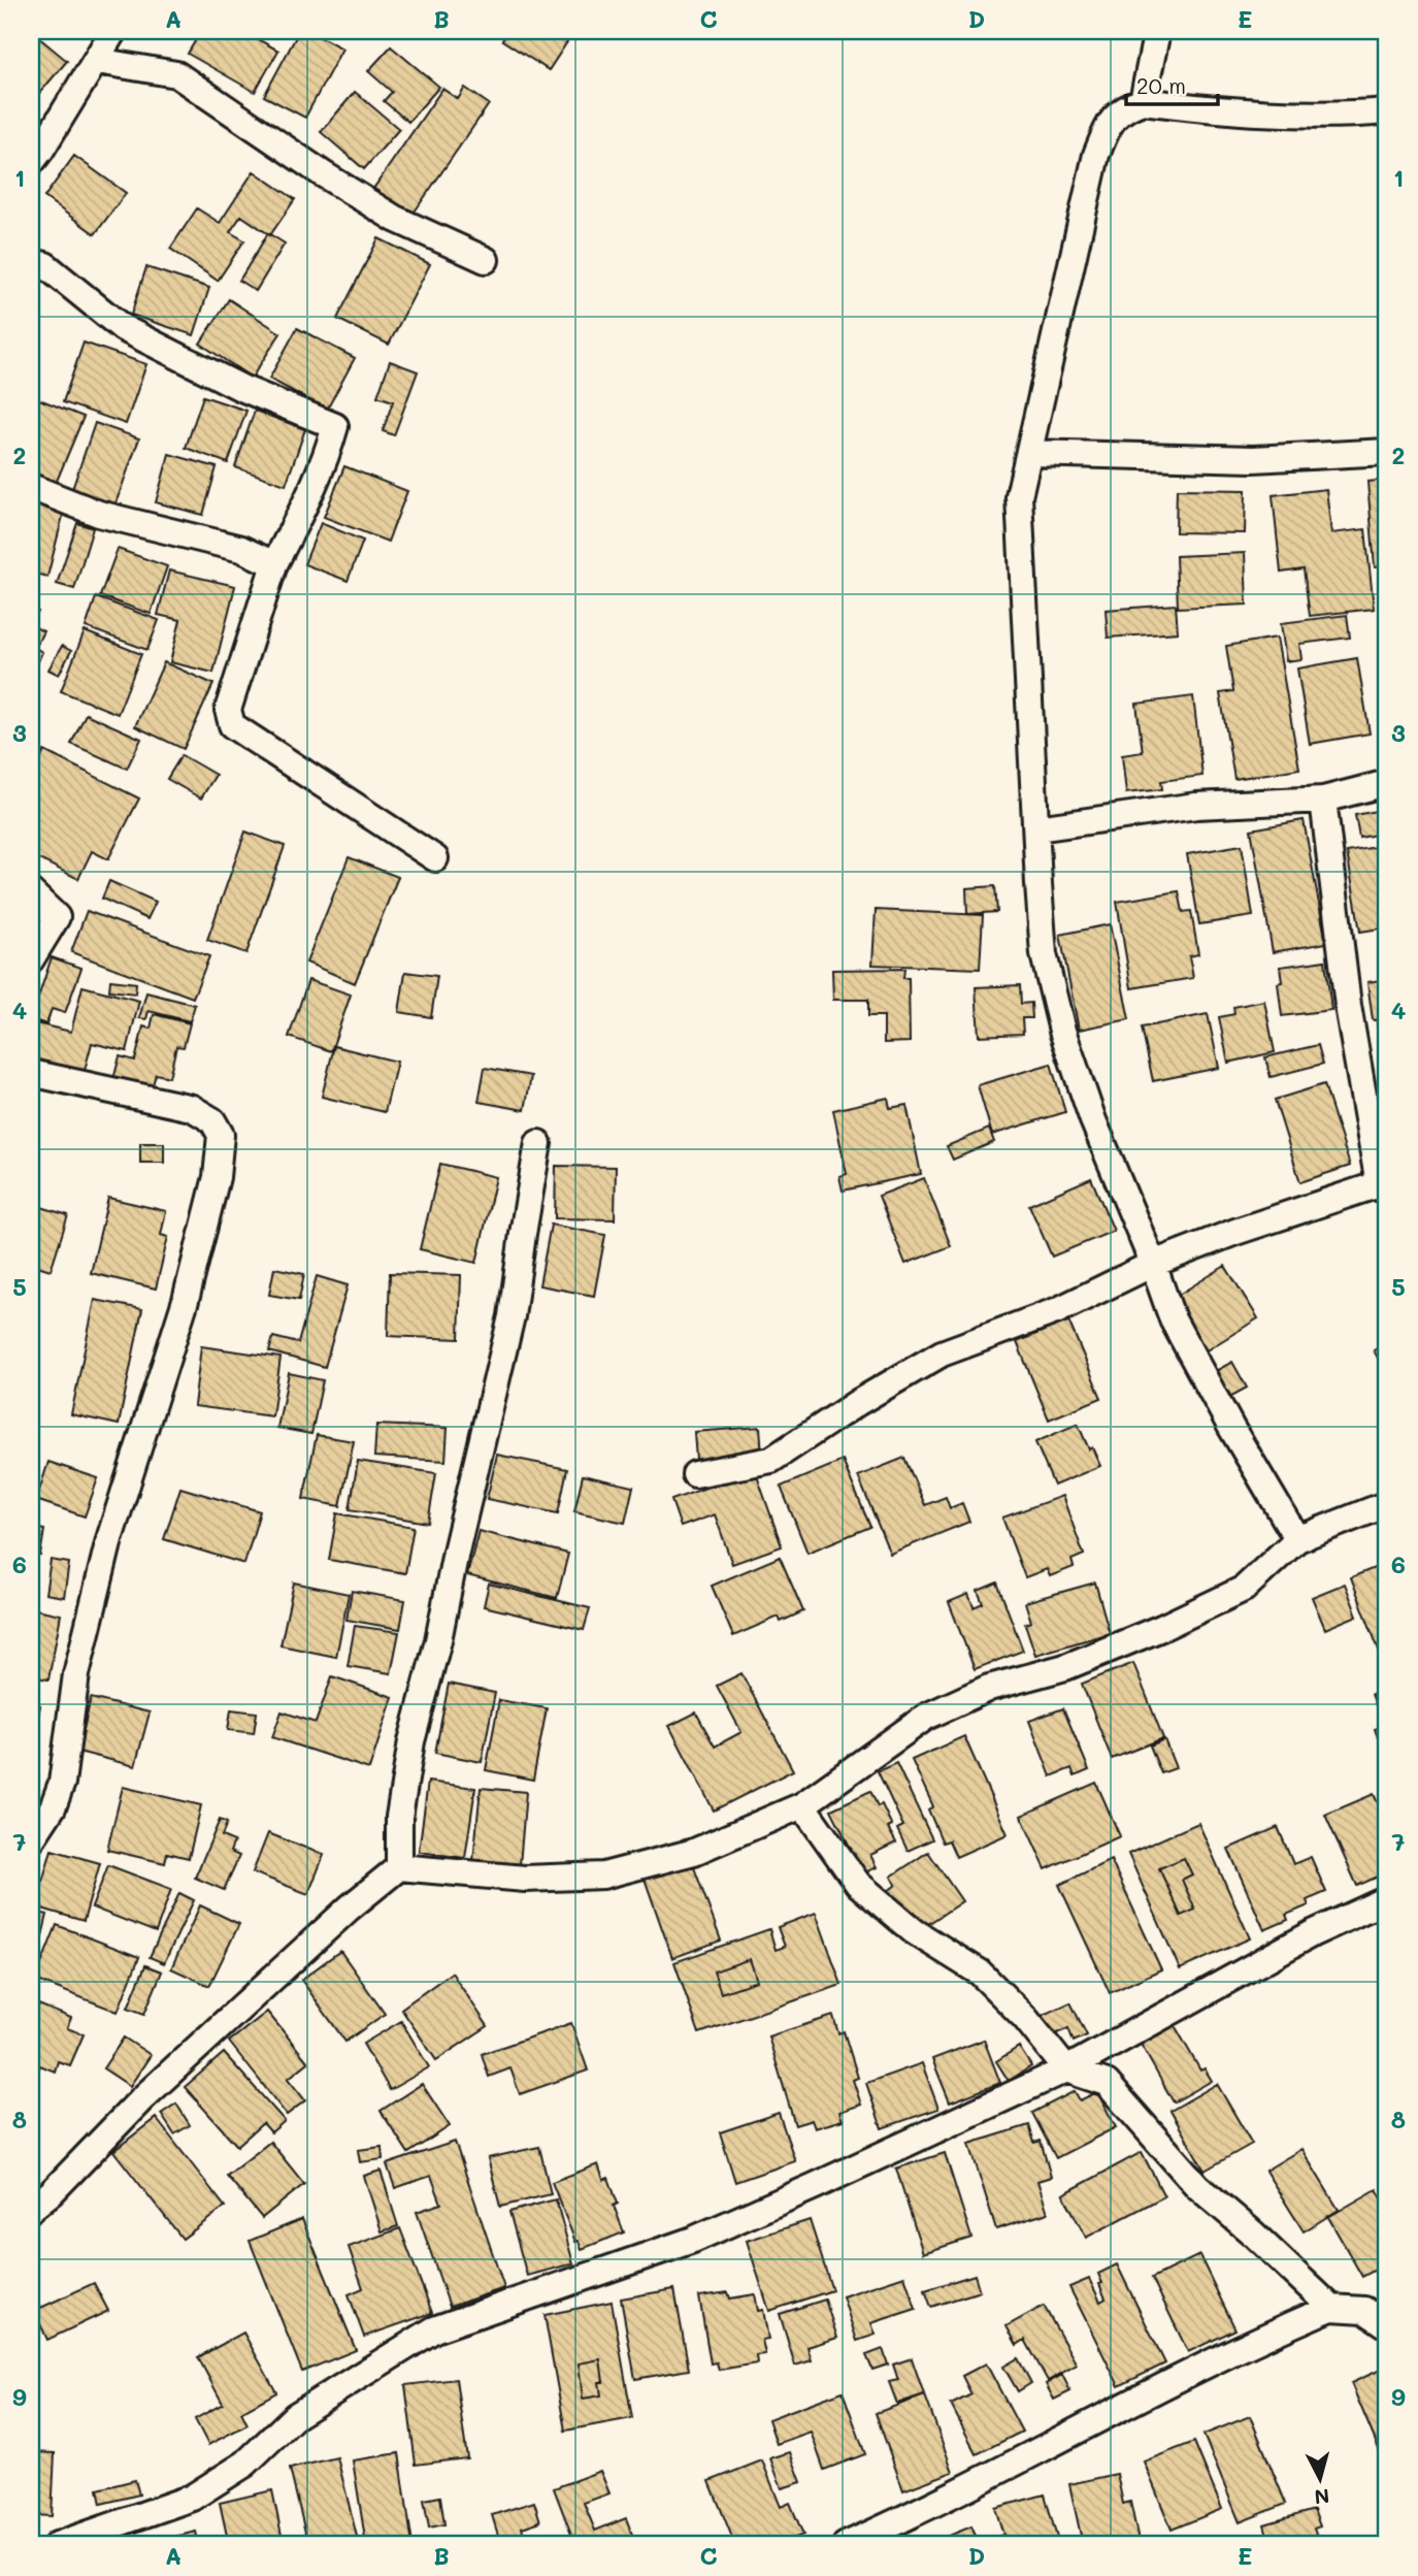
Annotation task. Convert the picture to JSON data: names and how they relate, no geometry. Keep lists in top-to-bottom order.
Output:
{
  "scale_bar": "20 m",
  "north": "bottom",
  "grid": {
    "columns": [
      "A",
      "B",
      "C",
      "D",
      "E"
    ],
    "rows": [
      "1",
      "2",
      "3",
      "4",
      "5",
      "6",
      "7",
      "8",
      "9"
    ]
  }
}
